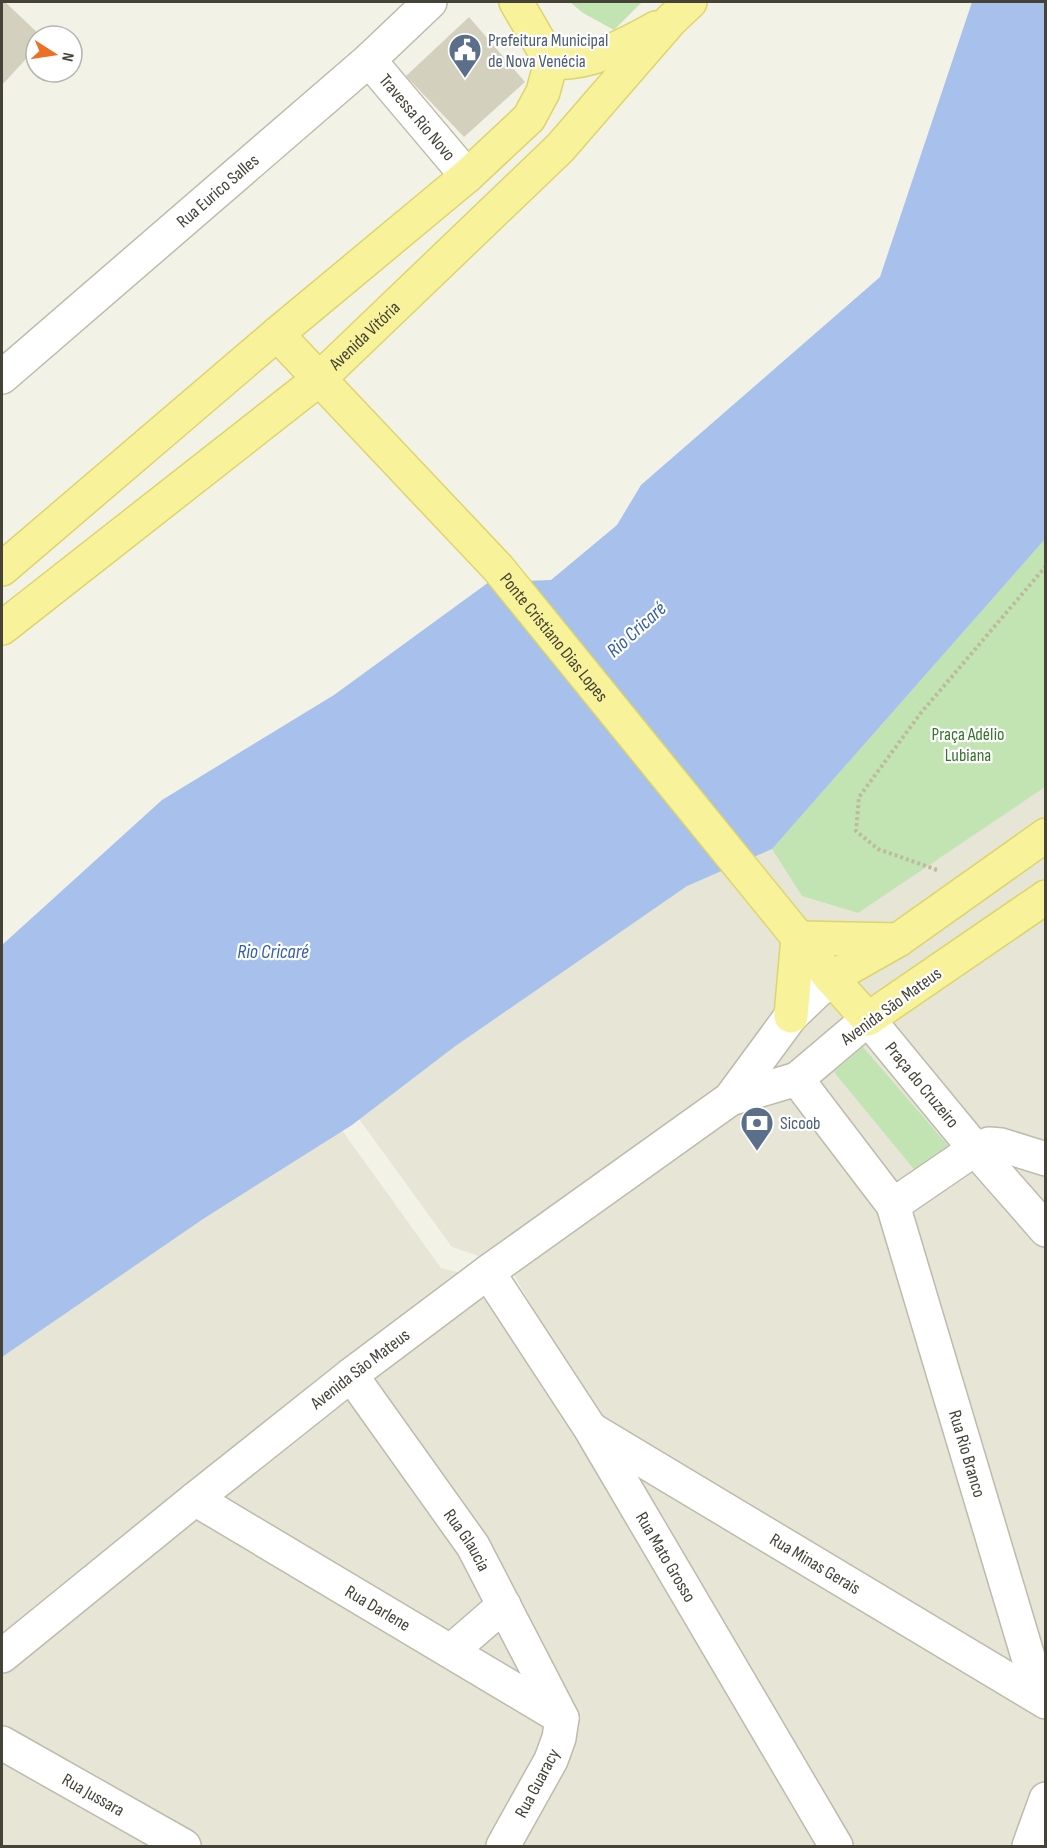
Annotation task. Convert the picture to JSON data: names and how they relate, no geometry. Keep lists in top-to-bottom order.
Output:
{
  "streets": {
    "main road": ["Avenida Vitória", "Ponte Cristiano Dias Lopes", "Avenida São Mateus"],
    "street": [
      "Travessa Rio Novo",
      "Rua Eurico Salles",
      "Praça do Cruzeiro",
      "Rua Rio Branco",
      "Rua Glaucia",
      "Rua Mato Grosso",
      "Rua Minas Gerais",
      "Rua Darlene",
      "Rua Guaracy",
      "Rua Jussara"
    ]
  },
  "crossings": [
    ["Travessa Rio Novo", "Rua Eurico Salles"],
    ["Avenida Vitória", "Ponte Cristiano Dias Lopes"],
    ["Ponte Cristiano Dias Lopes", "Avenida São Mateus"],
    ["Ponte Cristiano Dias Lopes", "Praça do Cruzeiro"],
    ["Avenida São Mateus", "Praça do Cruzeiro"],
    ["Avenida São Mateus", "Rua Glaucia"],
    ["Avenida São Mateus", "Rua Mato Grosso"],
    ["Avenida São Mateus", "Rua Darlene"],
    ["Rua Rio Branco", "Rua Minas Gerais"],
    ["Rua Glaucia", "Rua Darlene"],
    ["Rua Glaucia", "Rua Guaracy"],
    ["Rua Mato Grosso", "Rua Minas Gerais"],
    ["Rua Darlene", "Rua Guaracy"]
  ],
  "water": ["Rio Cricaré"],
  "parks": ["Praça Adélio Lubiana"],
  "places": {
    "public building": ["Prefeitura Municipal de Nova Venécia"],
    "bank": ["Sicoob"]
  },
  "north": "right"
}
